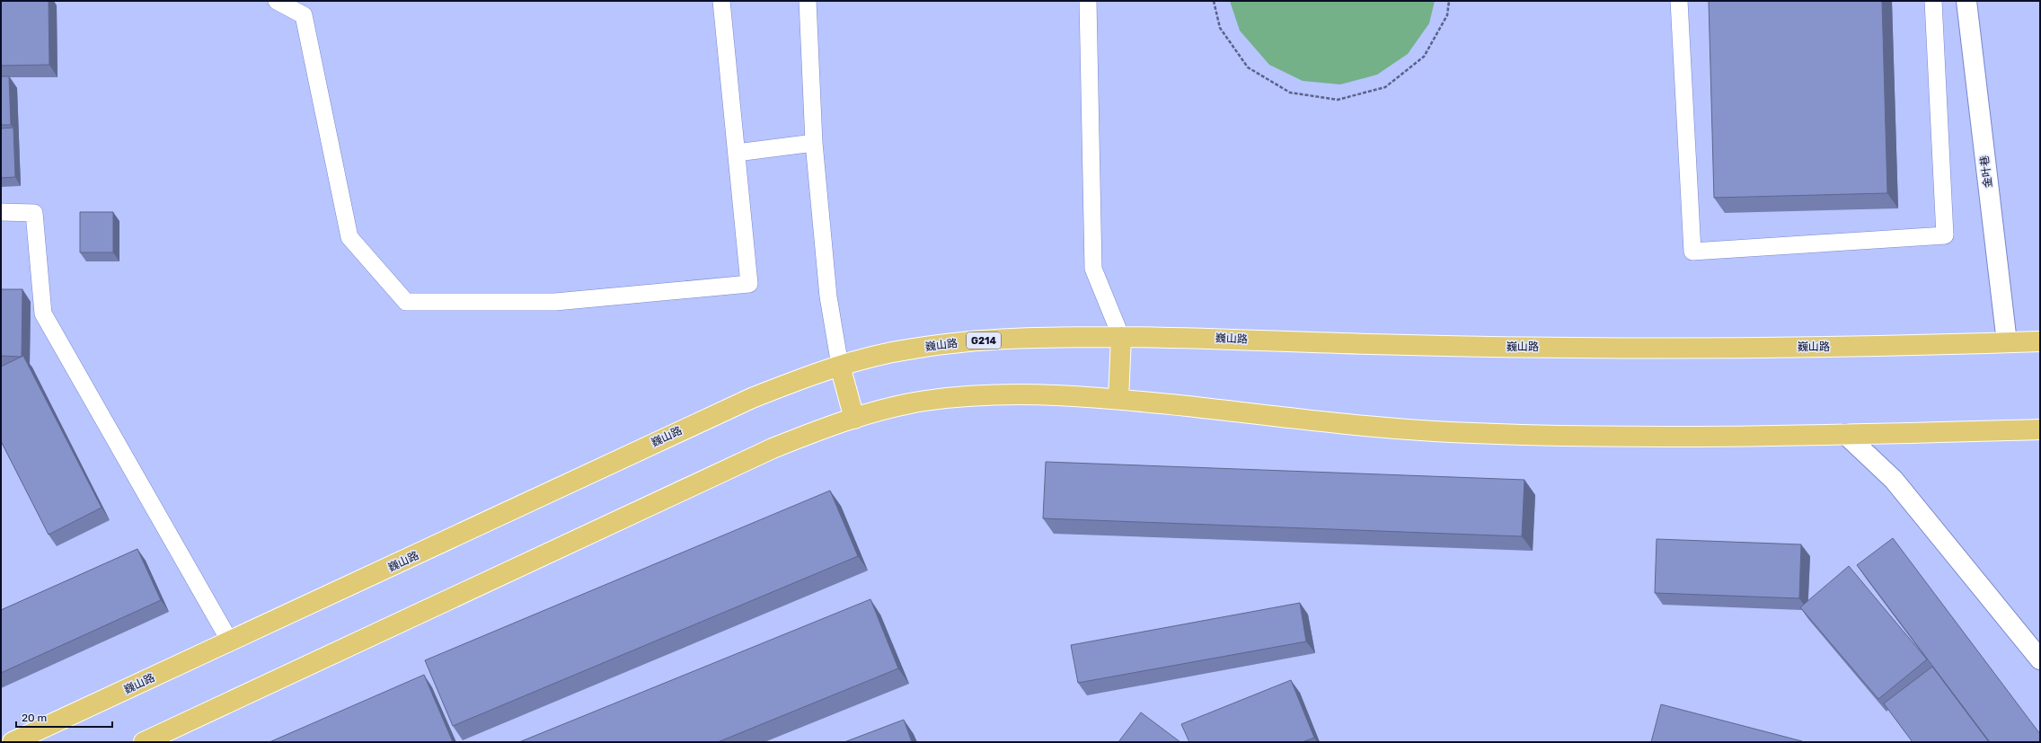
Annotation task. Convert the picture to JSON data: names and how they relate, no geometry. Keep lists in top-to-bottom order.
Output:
{
  "streets": {
    "highway": ["巍山路", "G214"],
    "street": ["金叶巷"]
  },
  "crossings": [
    ["金叶巷", "巍山路"]
  ],
  "scale_bar": "20 m"
}
